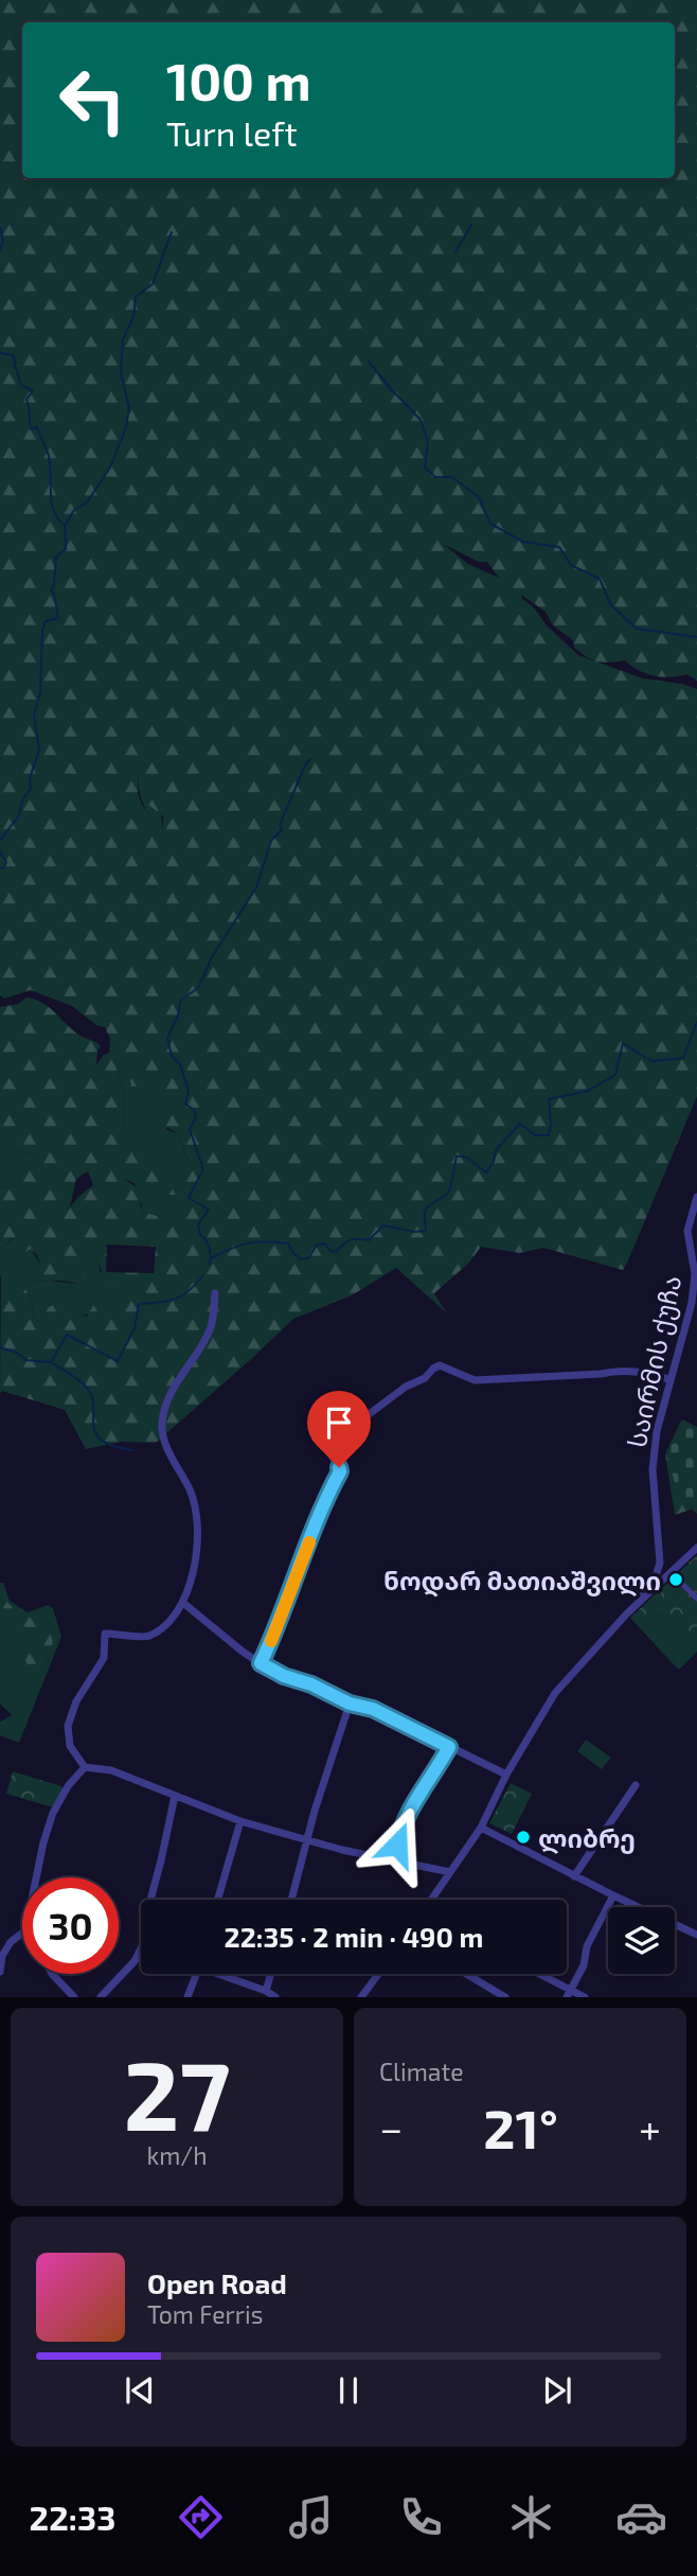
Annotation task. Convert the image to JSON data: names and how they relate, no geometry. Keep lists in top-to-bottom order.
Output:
{
  "streets": {
    "street": ["საირმის ქუჩა"]
  },
  "places": ["ნოდარ მათიაშვილი", "ლიბრე"],
  "page": {
    "turn": ["100 m", "Turn left"],
    "limit": "30",
    "trip": "22:35 · 2 min · 490 m",
    "tile": [
      ["27", "km/h"],
      "Climate"
    ],
    "heat": ["−", "21°", "+"],
    "song": ["Open Road", "Tom Ferris"],
    "tabs": "22:33"
  }
}
